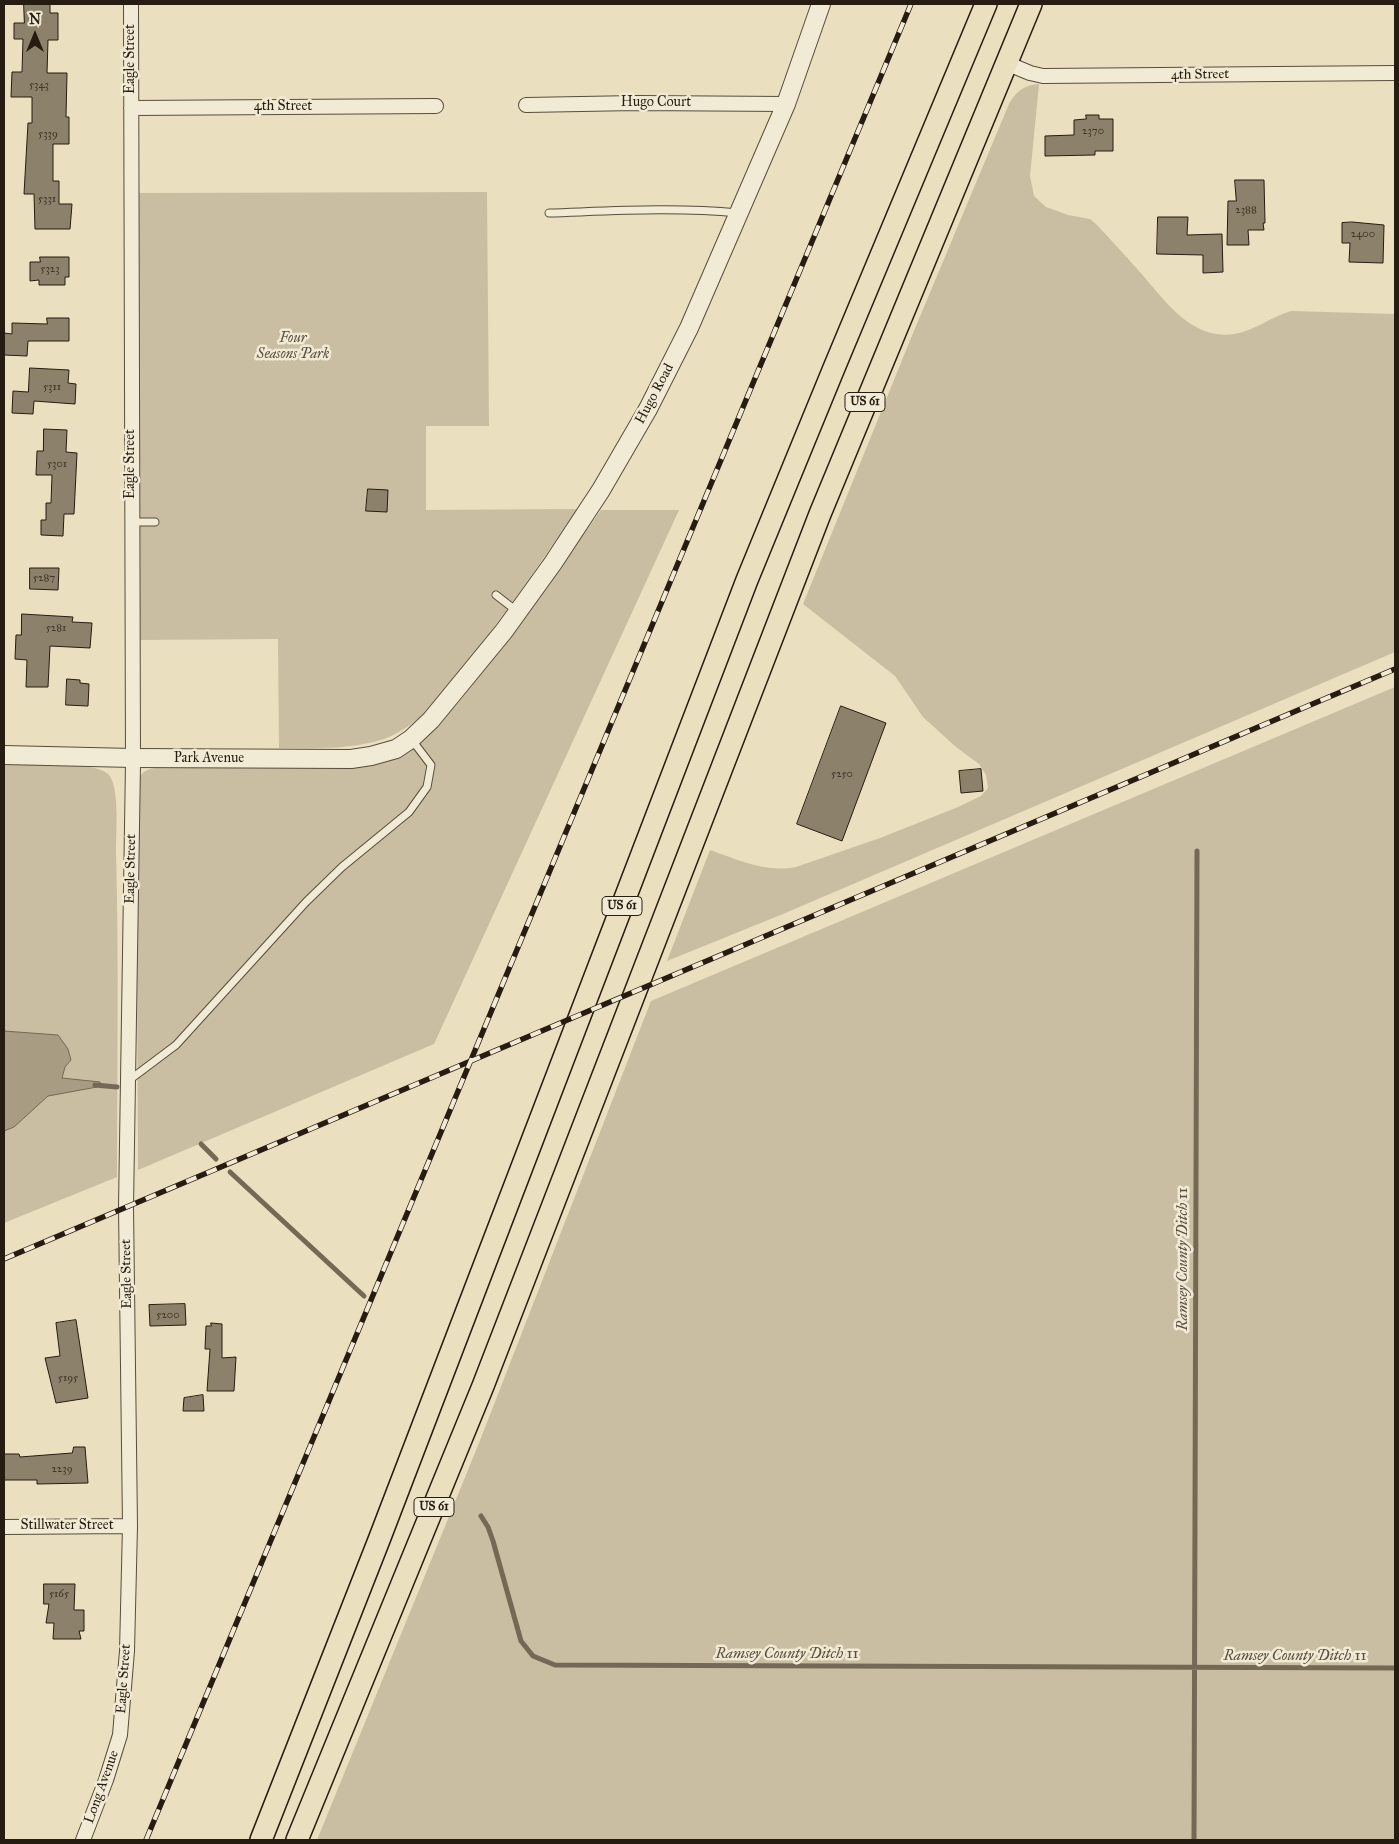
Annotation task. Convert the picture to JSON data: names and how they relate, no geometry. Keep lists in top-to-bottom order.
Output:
{
  "streets": {
    "main road": ["US 61"],
    "street": [
      "Eagle Street",
      "4th Street",
      "Hugo Court",
      "Hugo Road",
      "Park Avenue",
      "Stillwater Street",
      "Long Avenue"
    ]
  },
  "crossings": [
    ["Eagle Street", "4th Street"],
    ["Eagle Street", "Park Avenue"],
    ["Eagle Street", "Stillwater Street"],
    ["Eagle Street", "Long Avenue"],
    ["4th Street", "US 61"],
    ["Hugo Court", "Hugo Road"],
    ["Hugo Road", "Park Avenue"]
  ],
  "water": ["Ramsey County Ditch 11"],
  "parks": ["Four Seasons Park"],
  "house_numbers": [
    "5343",
    "2370",
    "5339",
    "5331",
    "2388",
    "2400",
    "5323",
    "5311",
    "5301",
    "5287",
    "5281",
    "5250",
    "5200",
    "5195",
    "2239",
    "5165"
  ],
  "north": "top"
}
